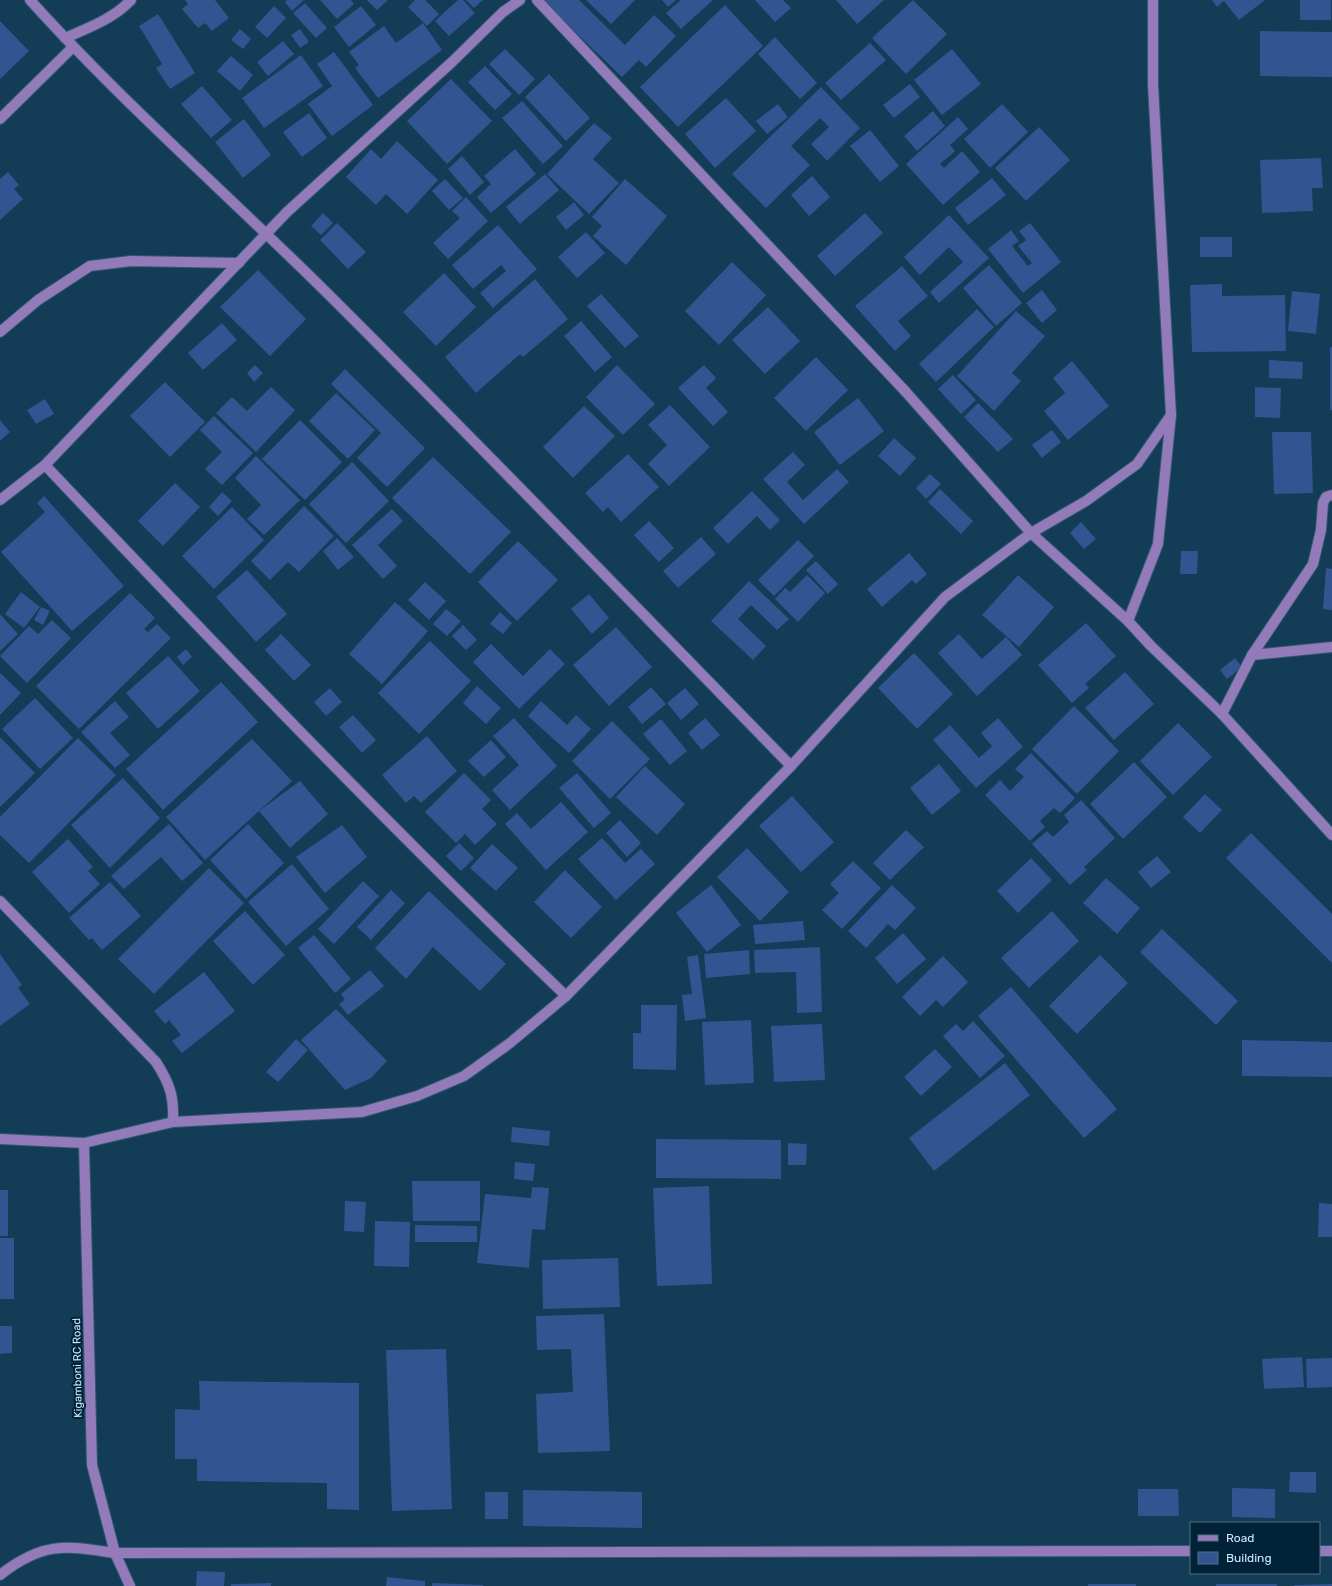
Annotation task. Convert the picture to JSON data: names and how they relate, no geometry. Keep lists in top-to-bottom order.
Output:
{
  "streets": {
    "street": ["Kigamboni RC Road"]
  },
  "legend": ["Road", "Building"]
}
